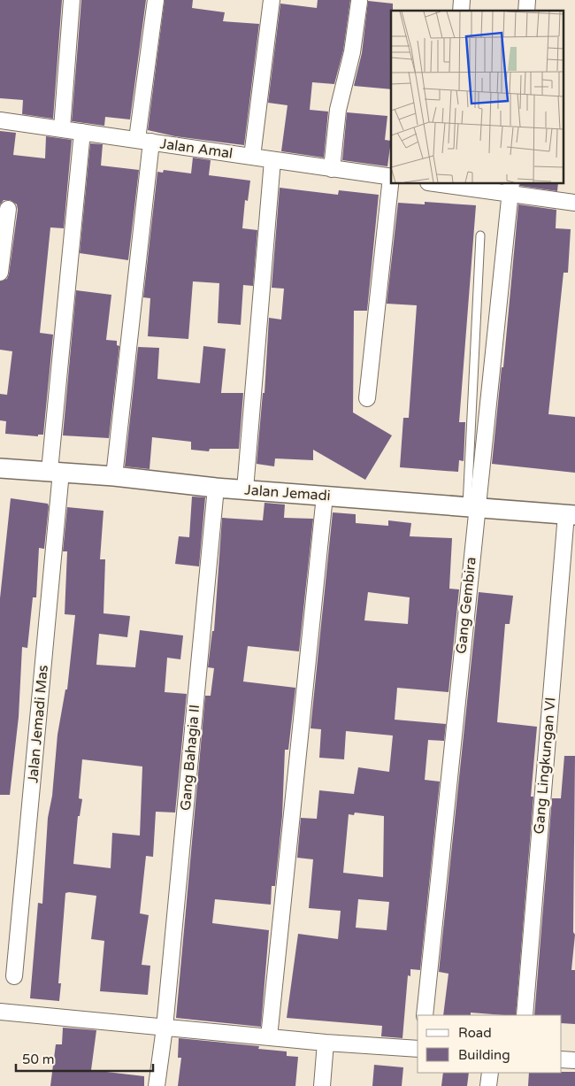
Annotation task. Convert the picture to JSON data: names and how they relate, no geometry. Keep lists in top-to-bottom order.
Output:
{
  "streets": {
    "street": [
      "Jalan Amal",
      "Jalan Jemadi",
      "Gang Gembira",
      "Jalan Jemadi Mas",
      "Gang Bahagia II",
      "Gang Lingkungan VI"
    ]
  },
  "crossings": [
    ["Jalan Amal", "Jalan Jemadi Mas"],
    ["Jalan Jemadi", "Gang Gembira"],
    ["Jalan Jemadi", "Jalan Jemadi Mas"],
    ["Jalan Jemadi", "Gang Bahagia II"],
    ["Jalan Jemadi", "Gang Lingkungan VI"]
  ],
  "legend": ["Road", "Building"],
  "scale_bar": "50 m"
}
